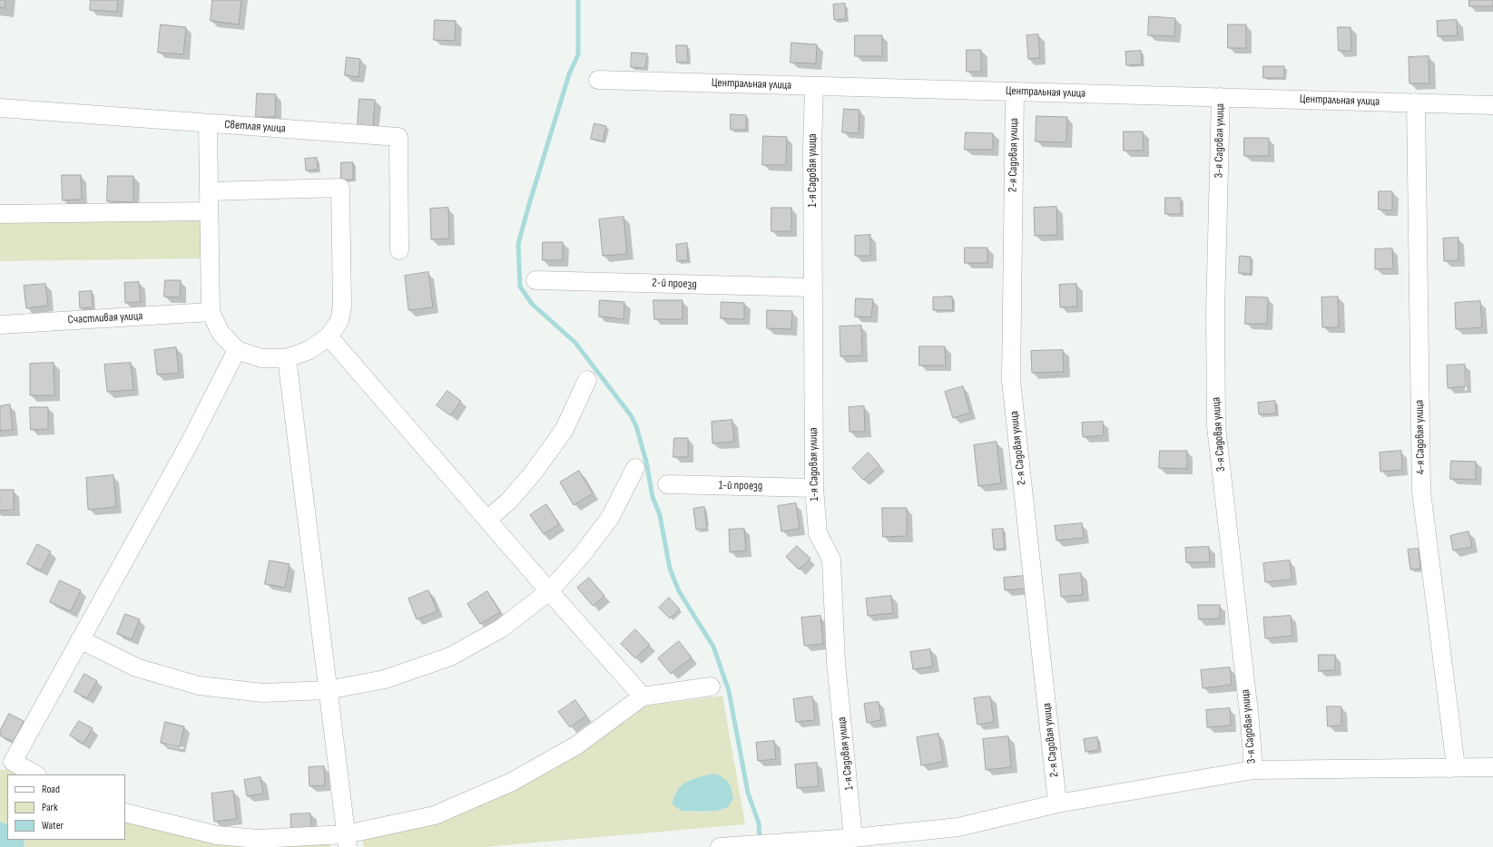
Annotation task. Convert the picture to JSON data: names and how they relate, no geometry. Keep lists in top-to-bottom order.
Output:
{
  "streets": {
    "street": [
      "Центральная улица",
      "Светлая улица",
      "3-я Садовая улица",
      "2-я Садовая улица",
      "1-я Садовая улица",
      "2-й проезд",
      "Счастливая улица",
      "4-я Садовая улица",
      "1-й проезд"
    ]
  },
  "crossings": [
    ["Центральная улица", "3-я Садовая улица"],
    ["Центральная улица", "2-я Садовая улица"],
    ["Центральная улица", "1-я Садовая улица"],
    ["Центральная улица", "4-я Садовая улица"],
    ["1-я Садовая улица", "2-й проезд"],
    ["1-я Садовая улица", "1-й проезд"]
  ],
  "legend": ["Road", "Park", "Water"]
}
